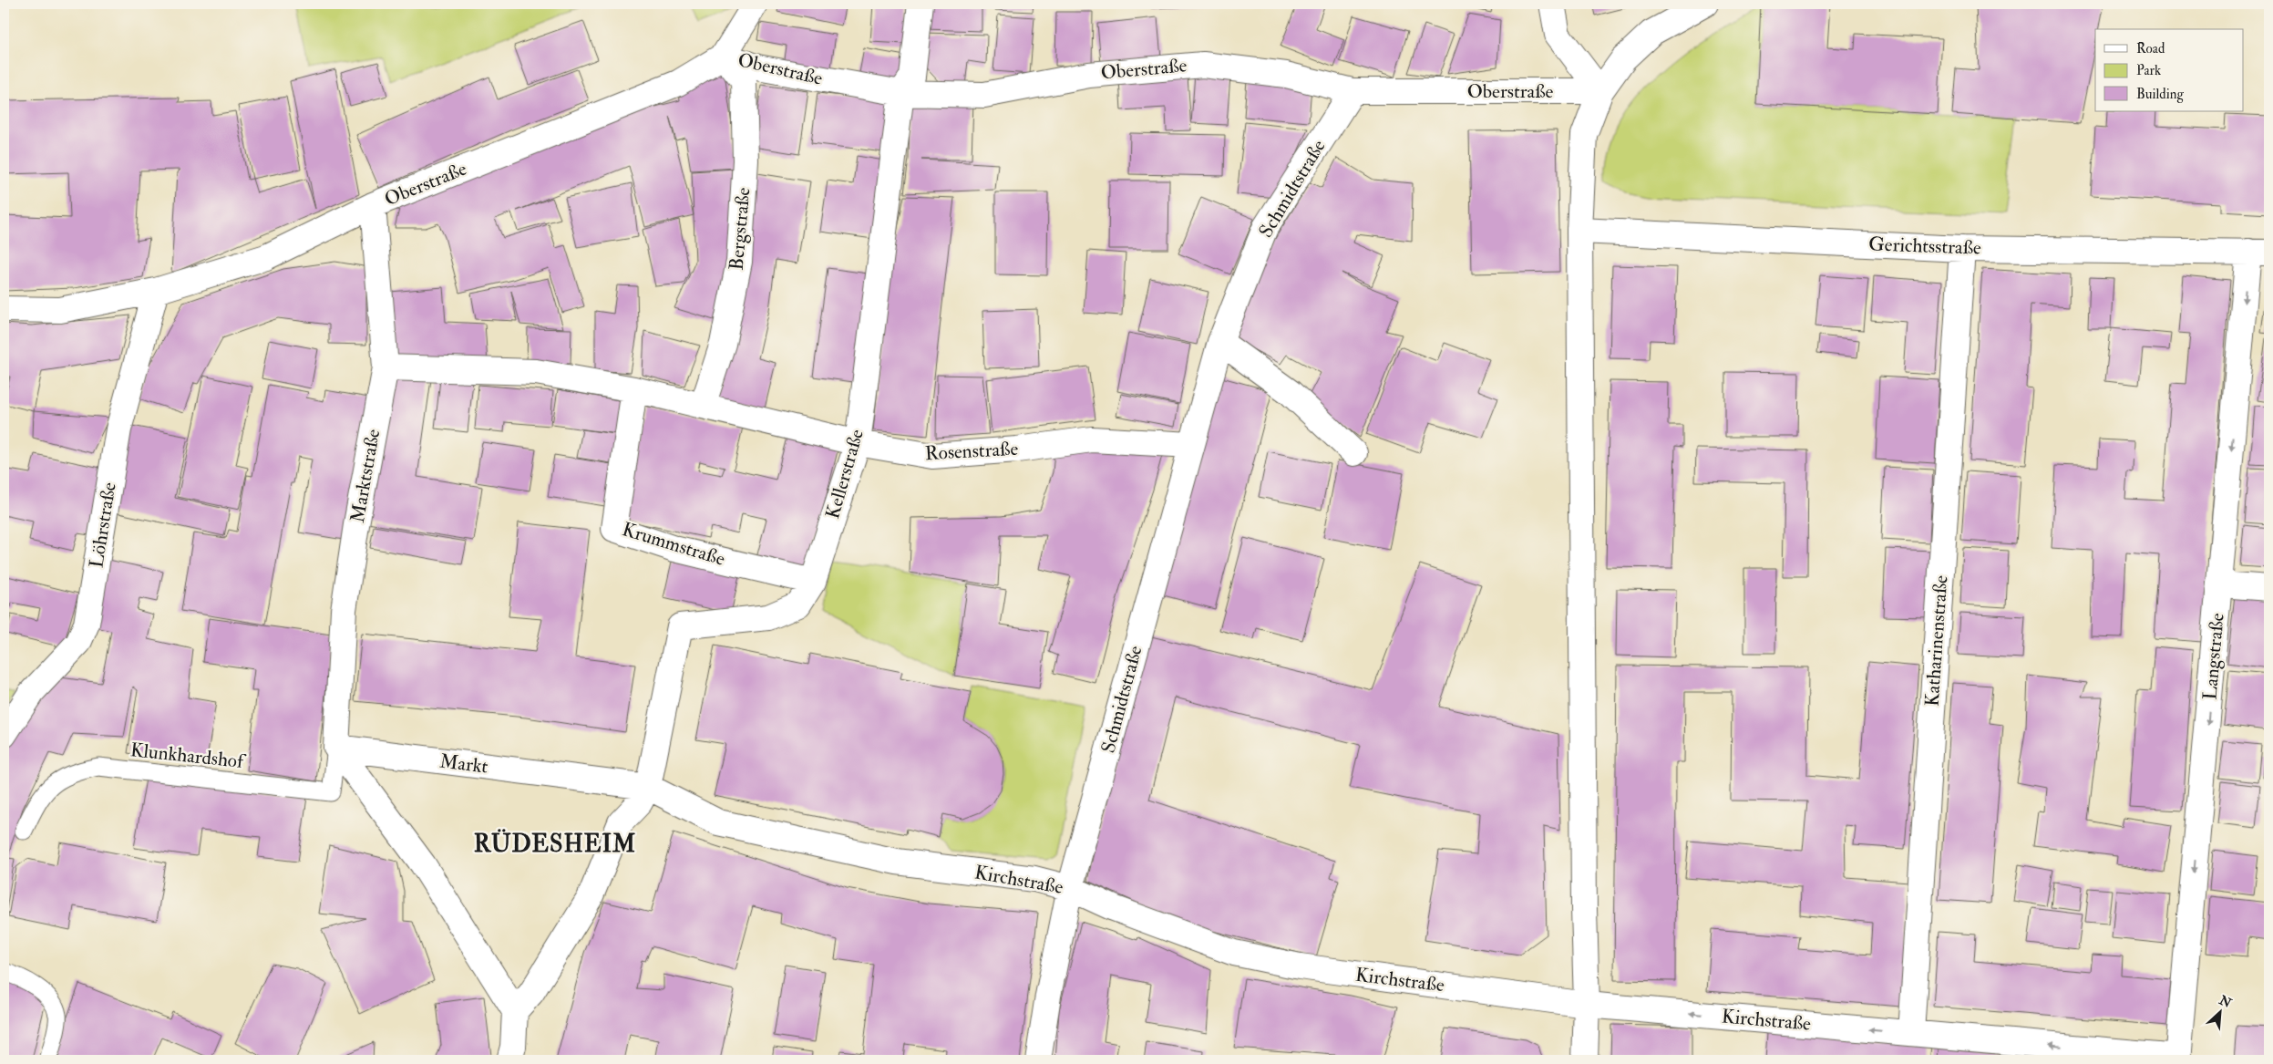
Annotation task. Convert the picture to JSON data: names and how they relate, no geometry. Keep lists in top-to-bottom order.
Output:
{
  "streets": {
    "street": [
      "Oberstraße",
      "Schmidtstraße",
      "Bergstraße",
      "Gerichtsstraße",
      "Rosenstraße",
      "Kellerstraße",
      "Marktstraße",
      "Löhrstraße",
      "Krummstraße",
      "Katharinenstraße",
      "Langstraße",
      "Markt",
      "Kirchstraße"
    ],
    "lane": ["Klunkhardshof"]
  },
  "crossings": [
    ["Oberstraße", "Schmidtstraße"],
    ["Oberstraße", "Bergstraße"],
    ["Oberstraße", "Kellerstraße"],
    ["Oberstraße", "Marktstraße"],
    ["Oberstraße", "Löhrstraße"],
    ["Schmidtstraße", "Rosenstraße"],
    ["Schmidtstraße", "Kirchstraße"],
    ["Bergstraße", "Rosenstraße"],
    ["Gerichtsstraße", "Katharinenstraße"],
    ["Gerichtsstraße", "Langstraße"],
    ["Rosenstraße", "Kellerstraße"],
    ["Kellerstraße", "Krummstraße"],
    ["Kellerstraße", "Markt"],
    ["Kellerstraße", "Kirchstraße"],
    ["Marktstraße", "Klunkhardshof"],
    ["Marktstraße", "Markt"],
    ["Katharinenstraße", "Kirchstraße"],
    ["Langstraße", "Kirchstraße"],
    ["Klunkhardshof", "Markt"],
    ["Markt", "Kirchstraße"]
  ],
  "one_way": ["Langstraße", "Kirchstraße"],
  "districts": ["RÜDESHEIM"],
  "legend": ["Road", "Park", "Building"],
  "north": "top right"
}
